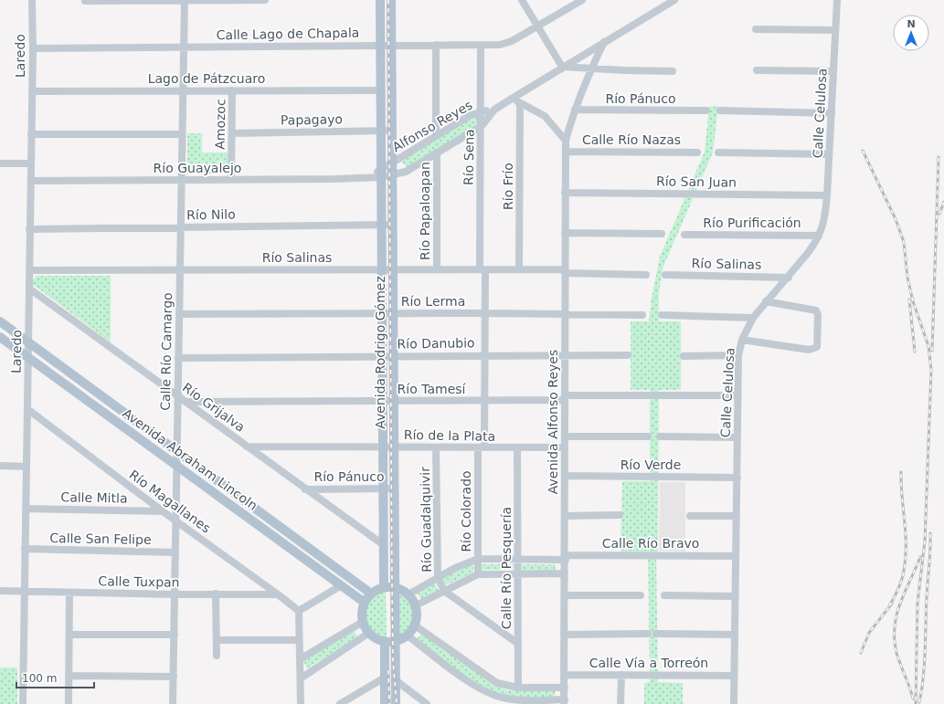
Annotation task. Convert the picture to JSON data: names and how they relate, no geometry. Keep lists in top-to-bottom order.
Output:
{
  "streets": {
    "main road": ["Avenida Rodrigo Gómez", "Avenida Abraham Lincoln"],
    "street": [
      "Calle Lago de Chapala",
      "Laredo",
      "Lago de Pátzcuaro",
      "Río Pánuco",
      "Calle Celulosa",
      "Papagayo",
      "Amozoc",
      "Alfonso Reyes",
      "Calle Río Nazas",
      "Río Sena",
      "Río Guayalejo",
      "Río San Juan",
      "Río Frío",
      "Río Papaloapan",
      "Río Nilo",
      "Río Purificación",
      "Río Salinas",
      "Río Lerma",
      "Río Danubio",
      "Calle Río Camargo",
      "Río Tamesí",
      "Río Grijalva",
      "Avenida Alfonso Reyes",
      "Río de la Plata",
      "Río Verde",
      "Calle Mitla",
      "Río Magallanes",
      "Río Colorado",
      "Río Guadalquivir",
      "Calle San Felipe",
      "Calle Río Bravo",
      "Calle Río Pesquería",
      "Calle Tuxpan",
      "Calle Vía a Torreón"
    ]
  },
  "crossings": [
    ["Calle Lago de Chapala", "Laredo"],
    ["Calle Lago de Chapala", "Río Sena"],
    ["Calle Lago de Chapala", "Calle Río Camargo"],
    ["Calle Lago de Chapala", "Avenida Rodrigo Gómez"],
    ["Laredo", "Lago de Pátzcuaro"],
    ["Laredo", "Río Guayalejo"],
    ["Laredo", "Río Nilo"],
    ["Laredo", "Río Salinas"],
    ["Laredo", "Río Grijalva"],
    ["Laredo", "Avenida Abraham Lincoln"],
    ["Laredo", "Calle Mitla"],
    ["Laredo", "Río Magallanes"],
    ["Laredo", "Calle San Felipe"],
    ["Laredo", "Calle Tuxpan"],
    ["Lago de Pátzcuaro", "Amozoc"],
    ["Lago de Pátzcuaro", "Calle Río Camargo"],
    ["Lago de Pátzcuaro", "Avenida Rodrigo Gómez"],
    ["Río Pánuco", "Avenida Rodrigo Gómez"],
    ["Río Pánuco", "Río Grijalva"],
    ["Río Pánuco", "Avenida Alfonso Reyes"],
    ["Calle Celulosa", "Río San Juan"],
    ["Calle Celulosa", "Río Purificación"],
    ["Calle Celulosa", "Río Salinas"],
    ["Calle Celulosa", "Río Tamesí"],
    ["Calle Celulosa", "Río Verde"],
    ["Calle Celulosa", "Calle Río Bravo"],
    ["Calle Celulosa", "Calle Vía a Torreón"],
    ["Papagayo", "Amozoc"],
    ["Papagayo", "Avenida Rodrigo Gómez"],
    ["Amozoc", "Río Guayalejo"],
    ["Alfonso Reyes", "Río Sena"],
    ["Alfonso Reyes", "Río Guayalejo"],
    ["Alfonso Reyes", "Río Papaloapan"],
    ["Alfonso Reyes", "Avenida Rodrigo Gómez"],
    ["Calle Río Nazas", "Avenida Alfonso Reyes"],
    ["Río Sena", "Río Salinas"],
    ["Río Sena", "Río Lerma"],
    ["Río Sena", "Río Danubio"],
    ["Río Sena", "Río Tamesí"],
    ["Río Sena", "Río de la Plata"],
    ["Río Sena", "Río Colorado"],
    ["Río Guayalejo", "Calle Río Camargo"],
    ["Río Guayalejo", "Avenida Rodrigo Gómez"],
    ["Río San Juan", "Avenida Alfonso Reyes"],
    ["Río Frío", "Río Salinas"],
    ["Río Papaloapan", "Río Salinas"],
    ["Río Nilo", "Calle Río Camargo"],
    ["Río Nilo", "Avenida Rodrigo Gómez"],
    ["Río Salinas", "Calle Río Camargo"],
    ["Río Salinas", "Avenida Rodrigo Gómez"],
    ["Río Salinas", "Avenida Alfonso Reyes"],
    ["Río Lerma", "Calle Río Camargo"],
    ["Río Lerma", "Avenida Rodrigo Gómez"],
    ["Río Lerma", "Avenida Alfonso Reyes"],
    ["Río Danubio", "Calle Río Camargo"],
    ["Río Danubio", "Avenida Rodrigo Gómez"],
    ["Río Danubio", "Avenida Alfonso Reyes"],
    ["Calle Río Camargo", "Río Grijalva"],
    ["Calle Río Camargo", "Avenida Abraham Lincoln"],
    ["Calle Río Camargo", "Río Magallanes"],
    ["Calle Río Camargo", "Calle San Felipe"],
    ["Calle Río Camargo", "Calle Tuxpan"],
    ["Avenida Rodrigo Gómez", "Río Tamesí"],
    ["Avenida Rodrigo Gómez", "Río Grijalva"],
    ["Avenida Rodrigo Gómez", "Río de la Plata"],
    ["Río Tamesí", "Río Grijalva"],
    ["Río Tamesí", "Avenida Alfonso Reyes"],
    ["Río Grijalva", "Río de la Plata"],
    ["Avenida Alfonso Reyes", "Río de la Plata"],
    ["Avenida Alfonso Reyes", "Río Verde"],
    ["Avenida Alfonso Reyes", "Calle Río Bravo"],
    ["Avenida Alfonso Reyes", "Calle Vía a Torreón"],
    ["Río de la Plata", "Río Colorado"],
    ["Río de la Plata", "Río Guadalquivir"],
    ["Río de la Plata", "Calle Río Pesquería"],
    ["Calle Mitla", "Río Magallanes"],
    ["Río Magallanes", "Calle Tuxpan"],
    ["Río Colorado", "Calle Río Bravo"],
    ["Río Guadalquivir", "Calle Río Bravo"],
    ["Calle Río Bravo", "Calle Río Pesquería"]
  ],
  "scale_bar": "100 m",
  "north": "top"
}
